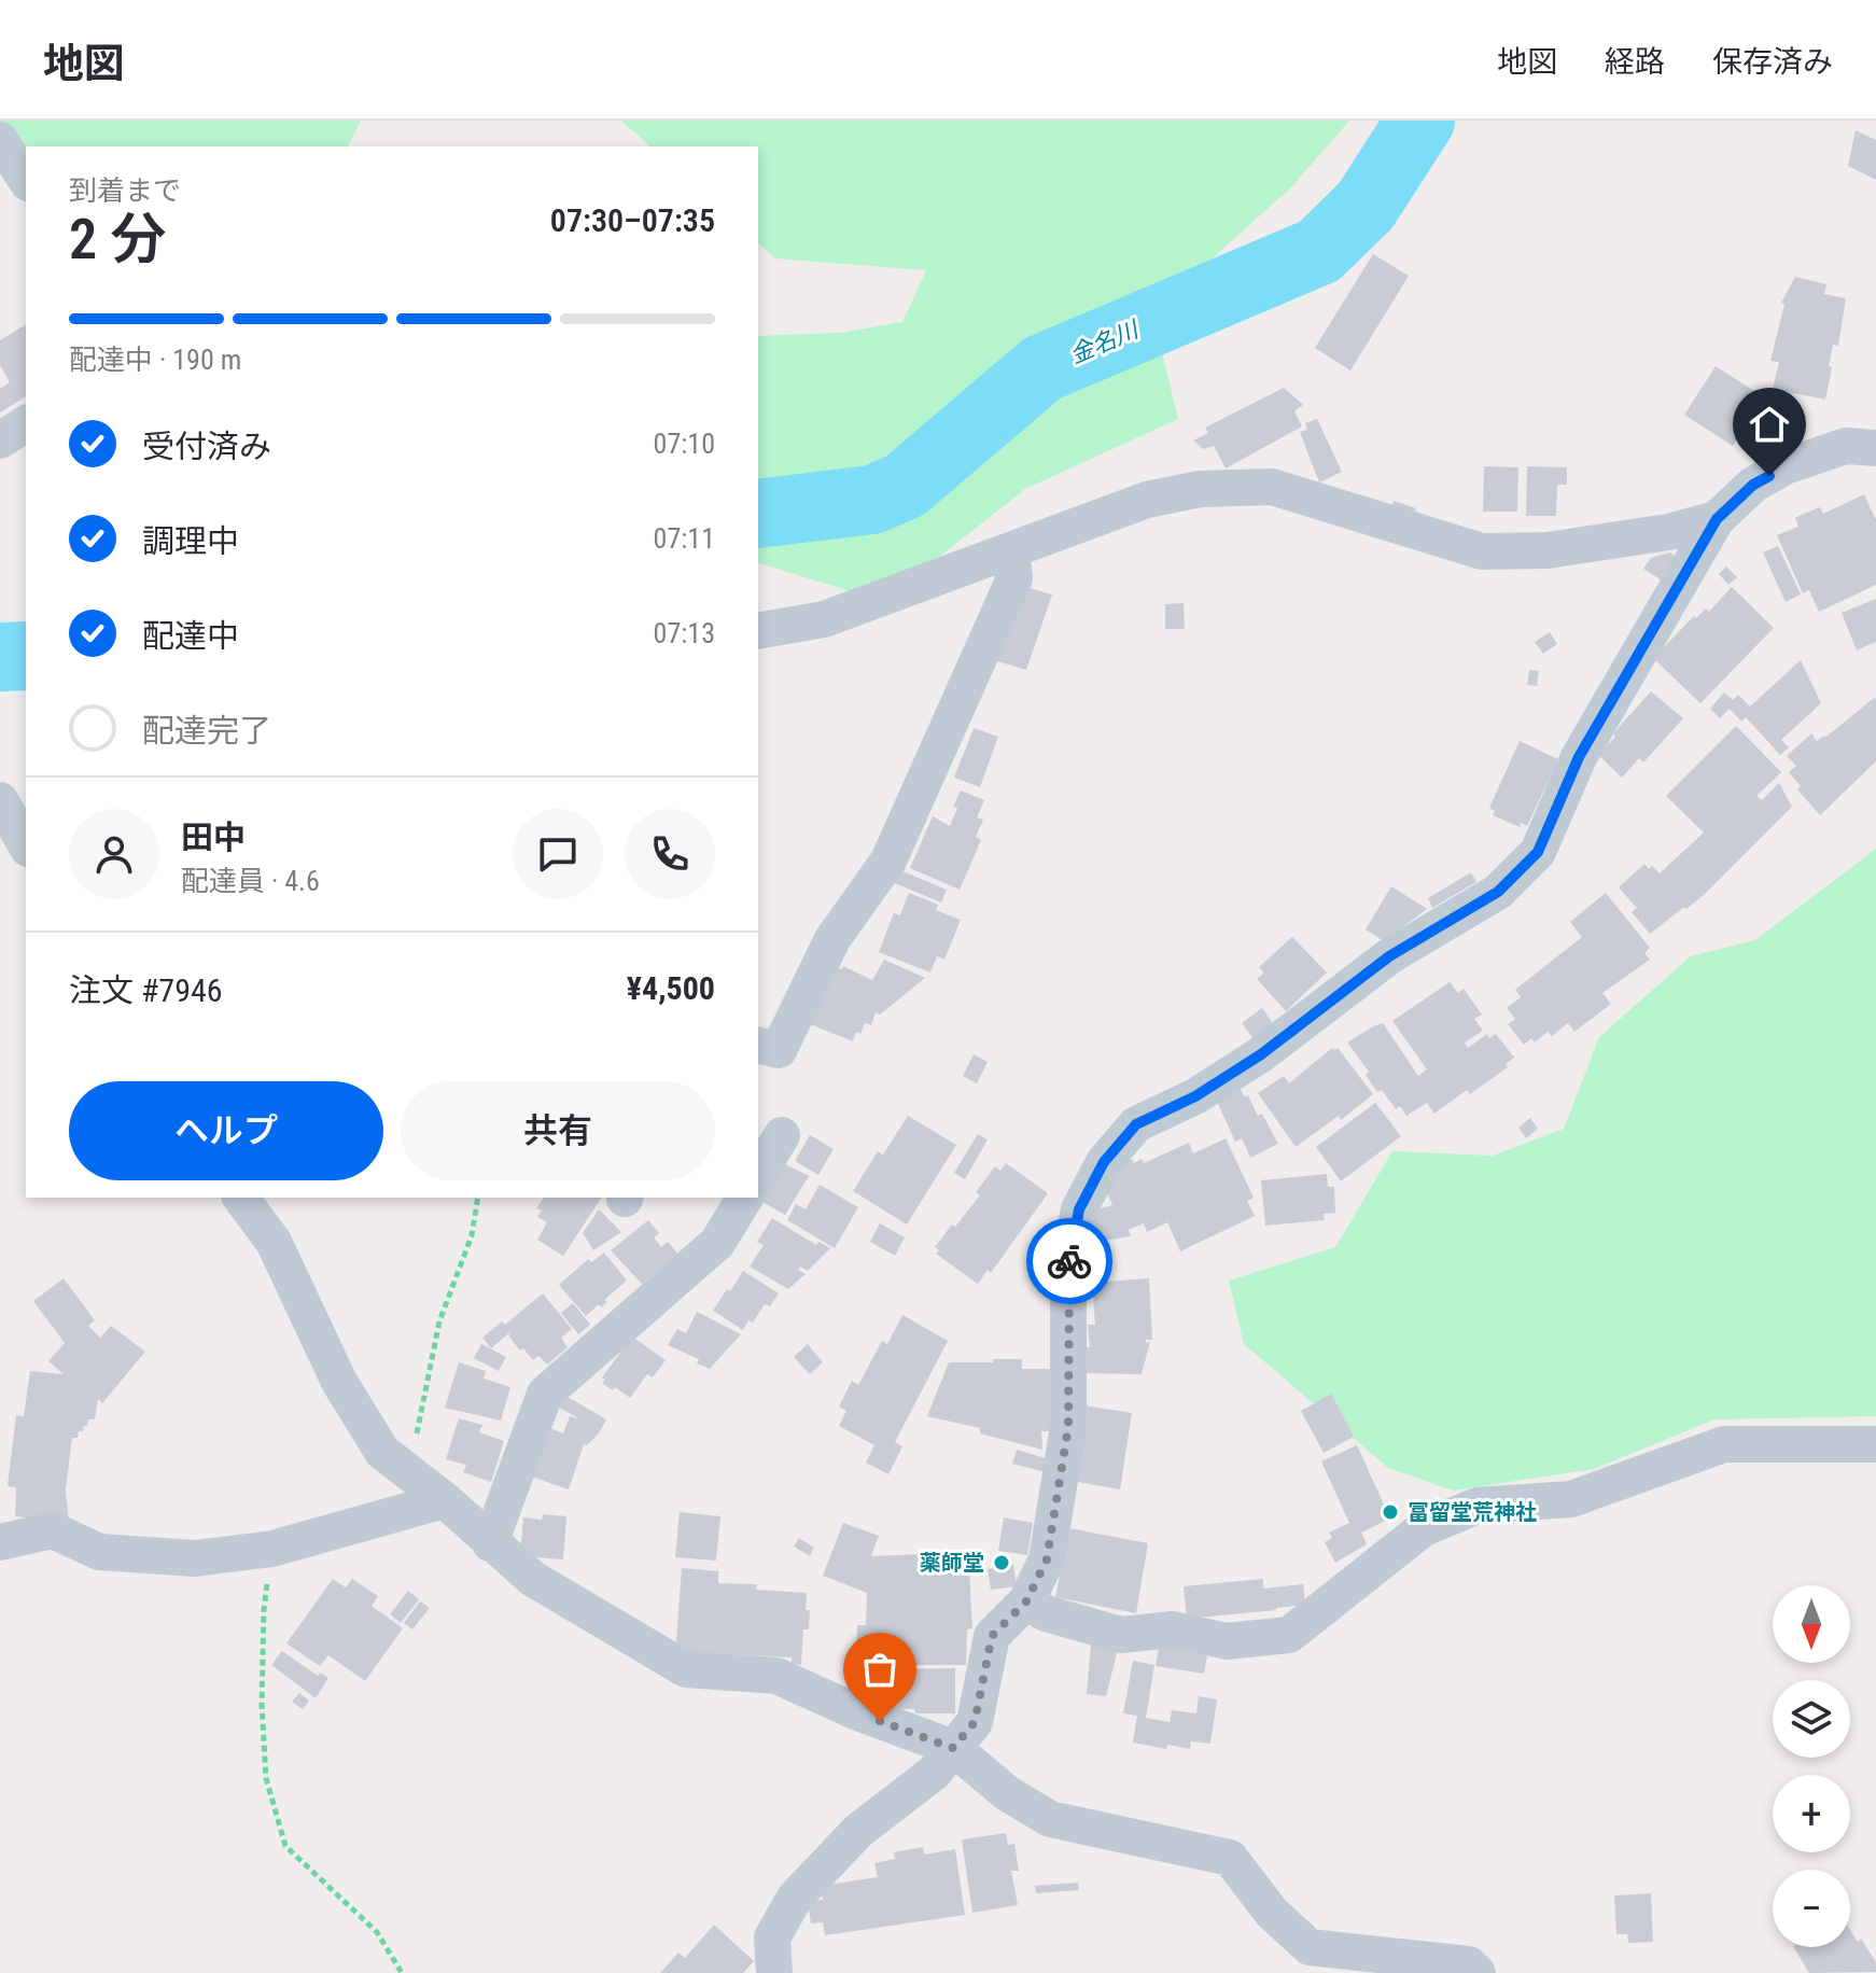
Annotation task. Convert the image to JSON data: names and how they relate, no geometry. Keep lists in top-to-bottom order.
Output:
{
  "water": ["金名川"],
  "places": ["冨留堂荒神社", "薬師堂"],
  "north": "bottom",
  "page": {
    "header": "地図",
    "nav": ["地図", "経路", "保存済み"],
    "heading": ["2 分", "到着まで", "07:30–07:35"],
    "panel": [
      "田中",
      "配達員 · 4.6",
      "注文 #7946",
      "¥4,500"
    ],
    "bar": "配達中 · 190 m",
    "list": [
      ["受付済み", "07:10"],
      ["調理中", "07:11"],
      ["配達中", "07:13"],
      "配達完了"
    ],
    "buttons": ["ヘルプ", "共有"],
    "map_buttons": ["+", "−"]
  }
}
